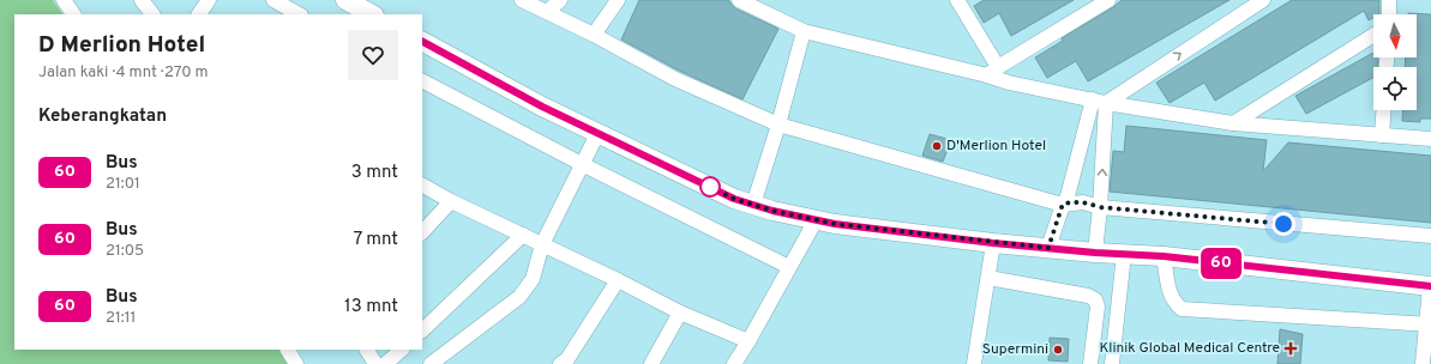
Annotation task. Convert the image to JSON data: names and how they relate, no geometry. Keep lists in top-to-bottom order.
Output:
{
  "places": {
    "other": ["D'Merlion Hotel", "Supermini"],
    "health": ["Klinik Global Medical Centre"]
  },
  "lines": ["bus line 60"],
  "north": "bottom",
  "page": {
    "on_map": "60",
    "heading": [
      ["D Merlion Hotel", "Jalan kaki · 4 mnt · 270 m"],
      "Keberangkatan"
    ],
    "list": [
      {
        "mark": "60",
        "name": "Bus",
        "note": "21:01",
        "value": "3 mnt"
      },
      {
        "mark": "60",
        "name": "Bus",
        "note": "21:05",
        "value": "7 mnt"
      },
      {
        "mark": "60",
        "name": "Bus",
        "note": "21:11",
        "value": "13 mnt"
      }
    ]
  }
}
